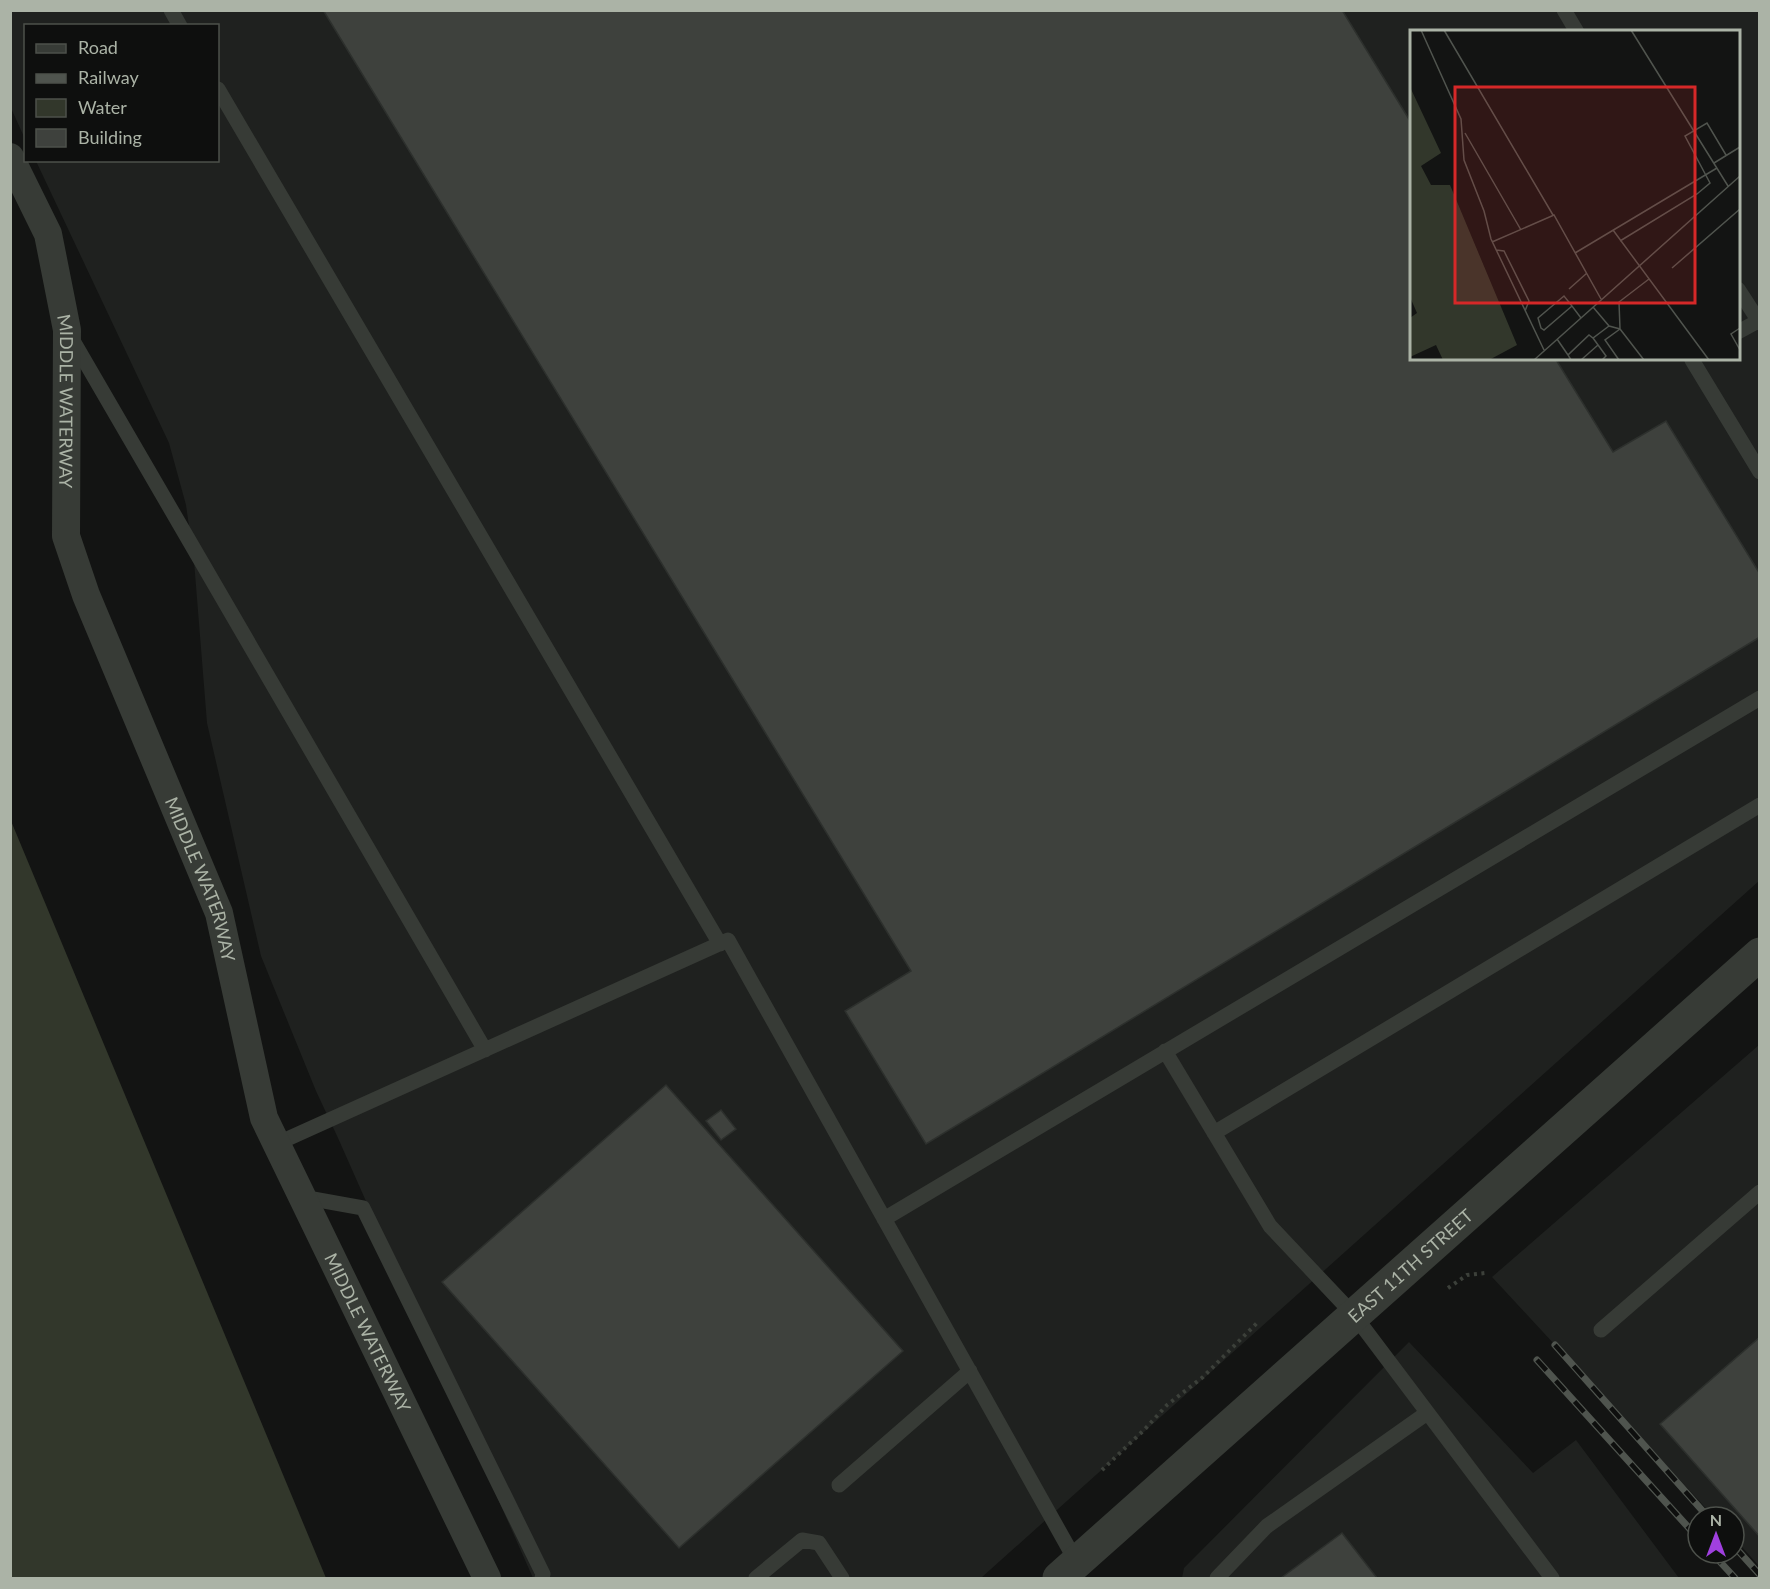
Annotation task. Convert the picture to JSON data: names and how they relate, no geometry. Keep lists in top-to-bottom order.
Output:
{
  "streets": {
    "street": ["MIDDLE WATERWAY", "EAST 11TH STREET"]
  },
  "legend": [
    "Road",
    "Railway",
    "Water",
    "Building"
  ],
  "north": "top"
}
